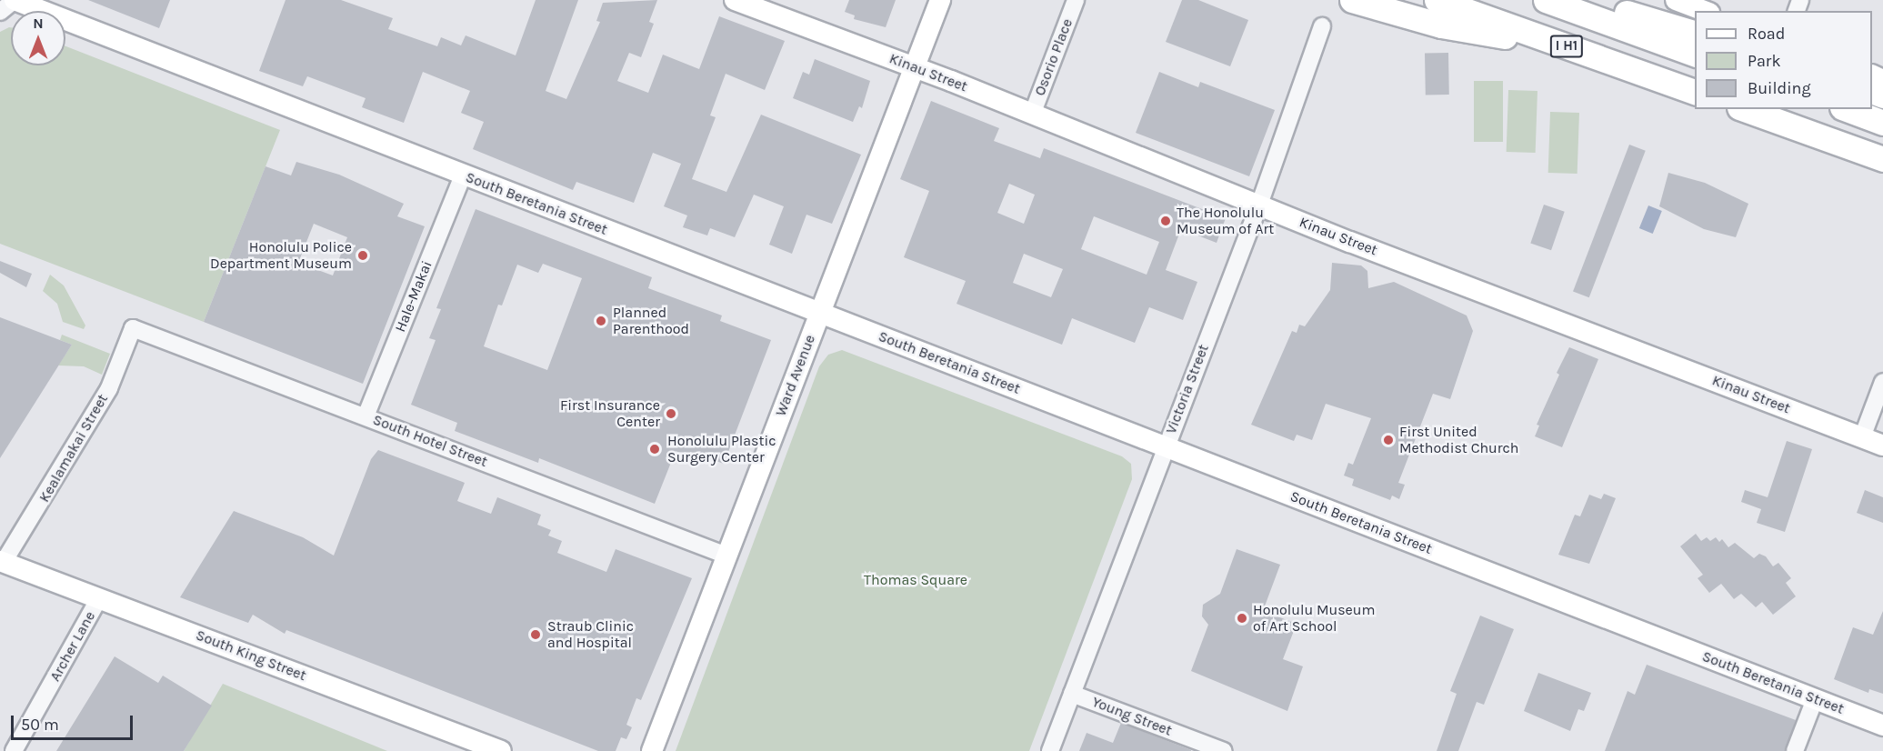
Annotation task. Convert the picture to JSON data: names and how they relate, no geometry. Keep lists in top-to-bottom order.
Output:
{
  "streets": {
    "highway": ["I H1"],
    "main road": [
      "Kinau Street",
      "South Beretania Street",
      "Ward Avenue",
      "South King Street"
    ],
    "street": [
      "Osorio Place",
      "Hale-Makai",
      "Victoria Street",
      "South Hotel Street",
      "Kealamakai Street",
      "Archer Lane",
      "Young Street"
    ]
  },
  "crossings": [
    ["Osorio Place", "Kinau Street"],
    ["Kinau Street", "Ward Avenue"],
    ["Kinau Street", "Victoria Street"],
    ["South Beretania Street", "Hale-Makai"],
    ["South Beretania Street", "Ward Avenue"],
    ["South Beretania Street", "Victoria Street"],
    ["Hale-Makai", "South Hotel Street"],
    ["Ward Avenue", "South Hotel Street"],
    ["Victoria Street", "Young Street"],
    ["South Hotel Street", "Kealamakai Street"],
    ["Kealamakai Street", "South King Street"],
    ["Archer Lane", "South King Street"]
  ],
  "parks": ["Thomas Square"],
  "places": [
    "The Honolulu Museum of Art",
    "Honolulu Police Department Museum",
    "Planned Parenthood",
    "First Insurance Center",
    "First United Methodist Church",
    "Honolulu Plastic Surgery Center",
    "Honolulu Museum of Art School",
    "Straub Clinic and Hospital"
  ],
  "legend": ["Road", "Park", "Building"],
  "scale_bar": "50 m",
  "north": "top"
}
